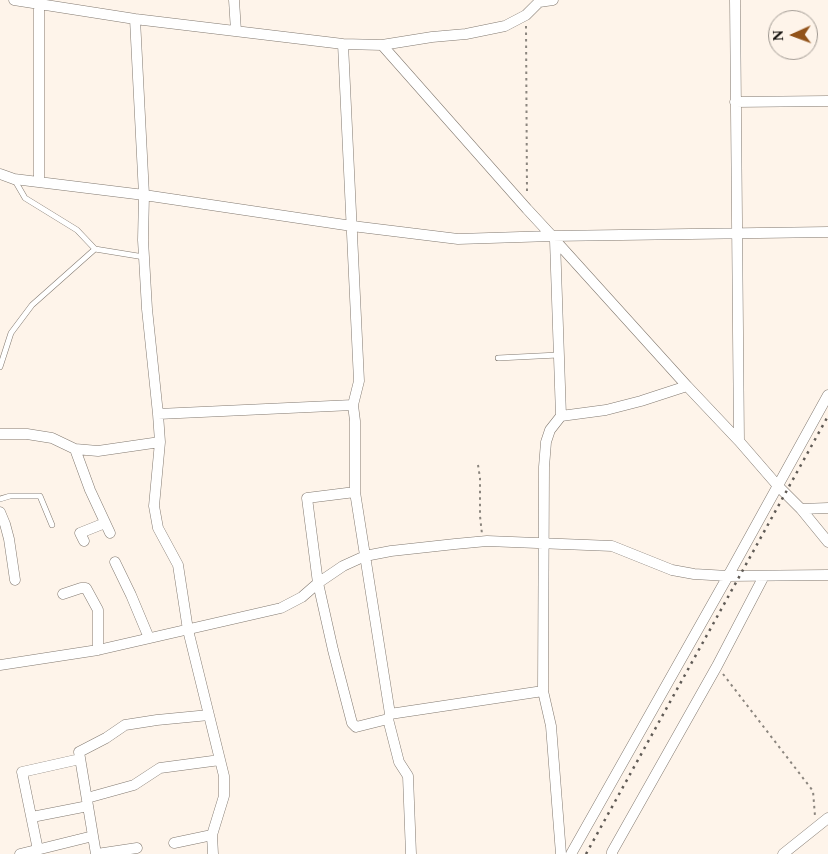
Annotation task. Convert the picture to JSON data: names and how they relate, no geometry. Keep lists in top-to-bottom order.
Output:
{
  "north": "left"
}
